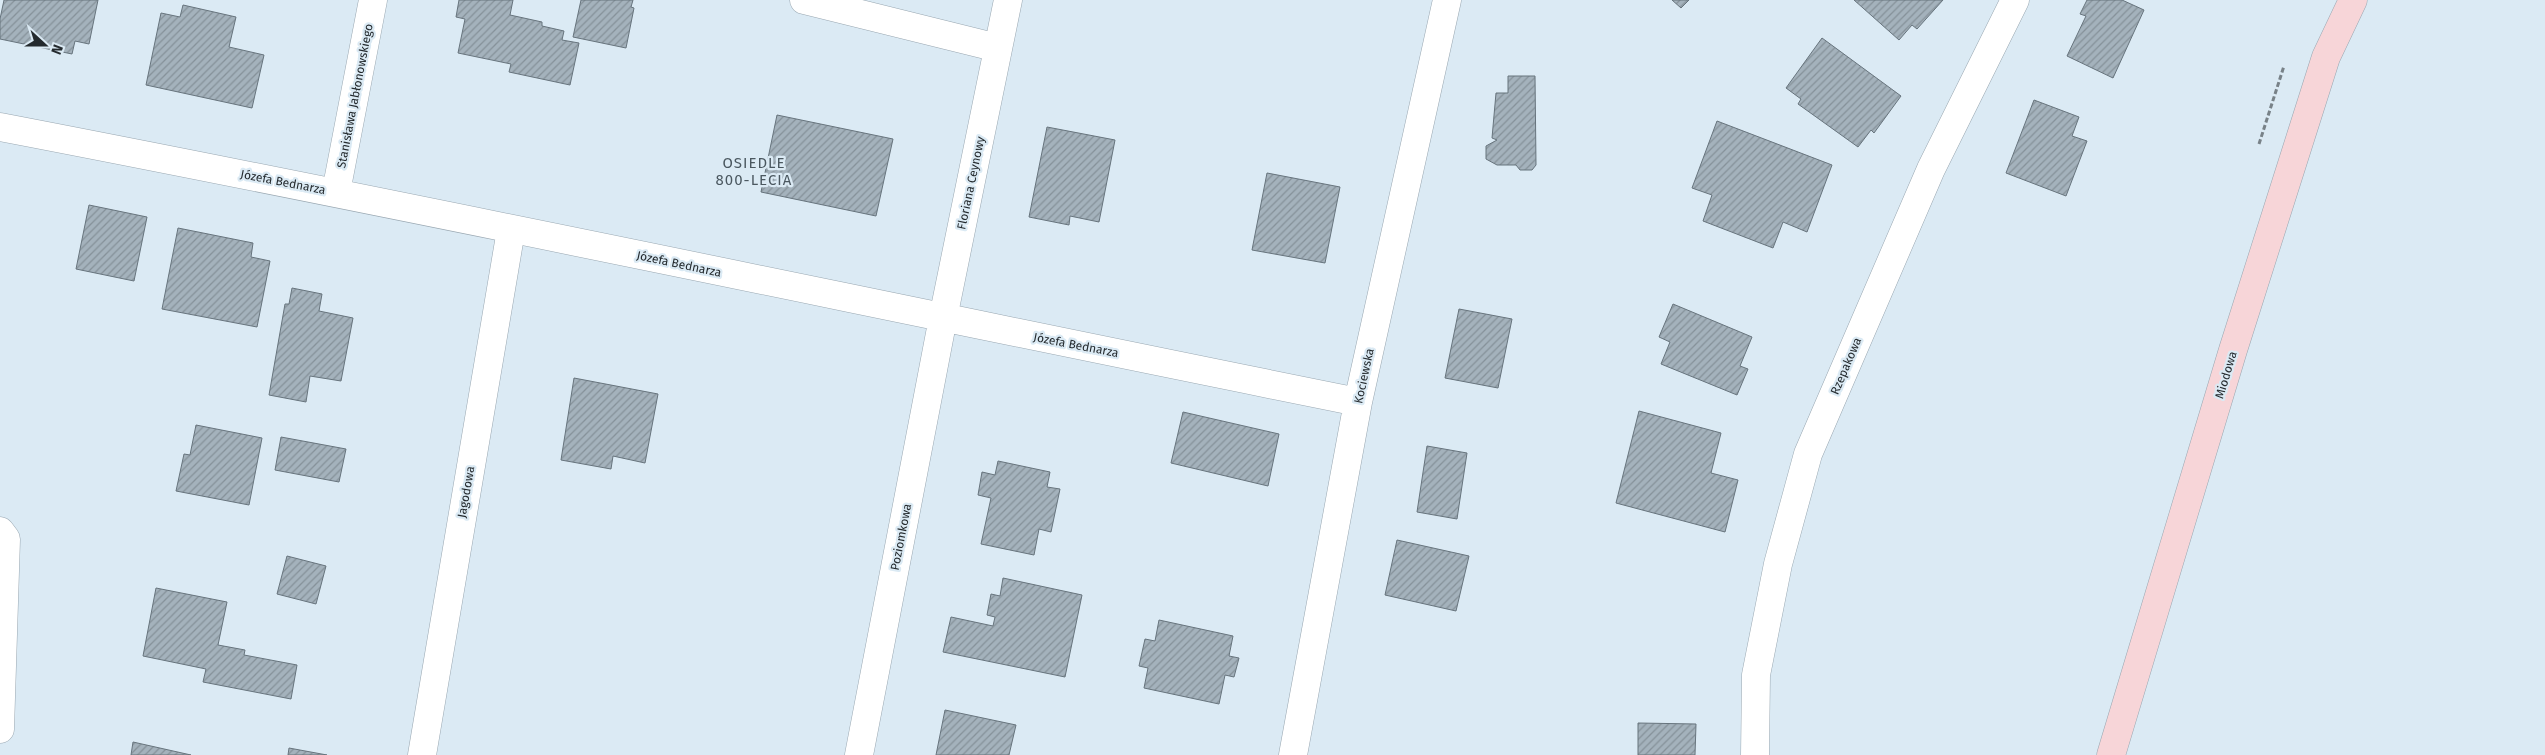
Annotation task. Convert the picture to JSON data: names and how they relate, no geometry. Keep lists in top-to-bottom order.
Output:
{
  "streets": {
    "main road": ["Miodowa"],
    "street": [
      "Stanisława Jabłonowskiego",
      "Józefa Bednarza",
      "Floriana Ceynowy",
      "Rzepakowa",
      "Kociewska",
      "Jagodowa",
      "Poziomkowa"
    ]
  },
  "crossings": [
    ["Stanisława Jabłonowskiego", "Józefa Bednarza"],
    ["Józefa Bednarza", "Floriana Ceynowy"],
    ["Józefa Bednarza", "Kociewska"],
    ["Józefa Bednarza", "Jagodowa"],
    ["Józefa Bednarza", "Poziomkowa"],
    ["Floriana Ceynowy", "Poziomkowa"]
  ],
  "districts": ["OSIEDLE 800-LECIA"],
  "north": "right"
}
